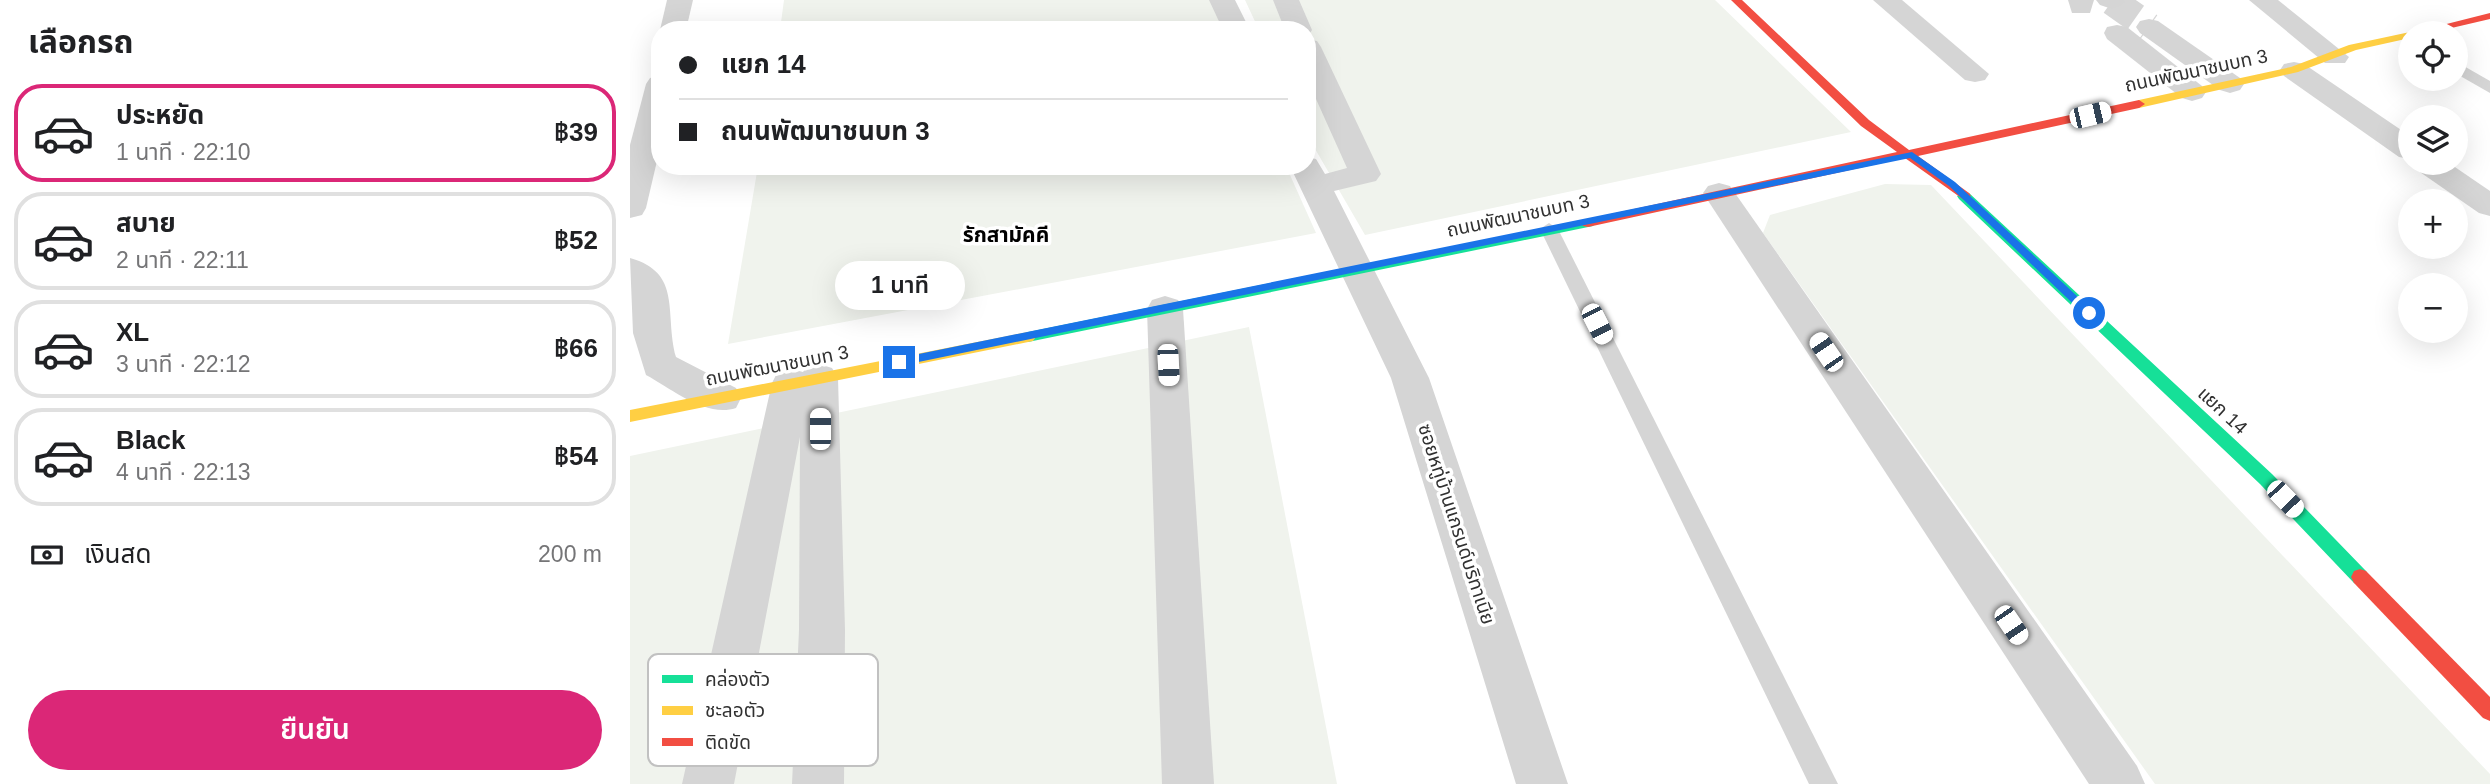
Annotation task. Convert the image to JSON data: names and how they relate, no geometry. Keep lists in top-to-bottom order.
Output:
{
  "streets": {
    "street": ["ถนนพัฒนาชนบท 3", "แยก 14", "ซอยหทู่บ้านแกรนด์บริทาเนีย"]
  },
  "crossings": [
    ["ถนนพัฒนาชนบท 3", "แยก 14"],
    ["ถนนพัฒนาชนบท 3", "ซอยหทู่บ้านแกรนด์บริทาเนีย"]
  ],
  "districts": ["รักสามัคคี"],
  "legend": ["คล่องตัว", "ชะลอตัว", "ติดขัด"],
  "page": {
    "heading": "เลือกรถ",
    "map_buttons": ["+", "−"],
    "banner": ["แยก 14", "ถนนพัฒนาชนบท 3"],
    "list": [
      {
        "name": "ประหยัด",
        "note": "1 นาที · 22:10",
        "value": "฿39"
      },
      {
        "name": "สบาย",
        "note": "2 นาที · 22:11",
        "value": "฿52"
      },
      {
        "name": "XL",
        "note": "3 นาที · 22:12",
        "value": "฿66"
      },
      {
        "name": "Black",
        "note": "4 นาที · 22:13",
        "value": "฿54"
      }
    ],
    "bubble": "1 นาที",
    "pay": ["เงินสด", "200 m"],
    "buttons": "ยืนยัน"
  }
}
